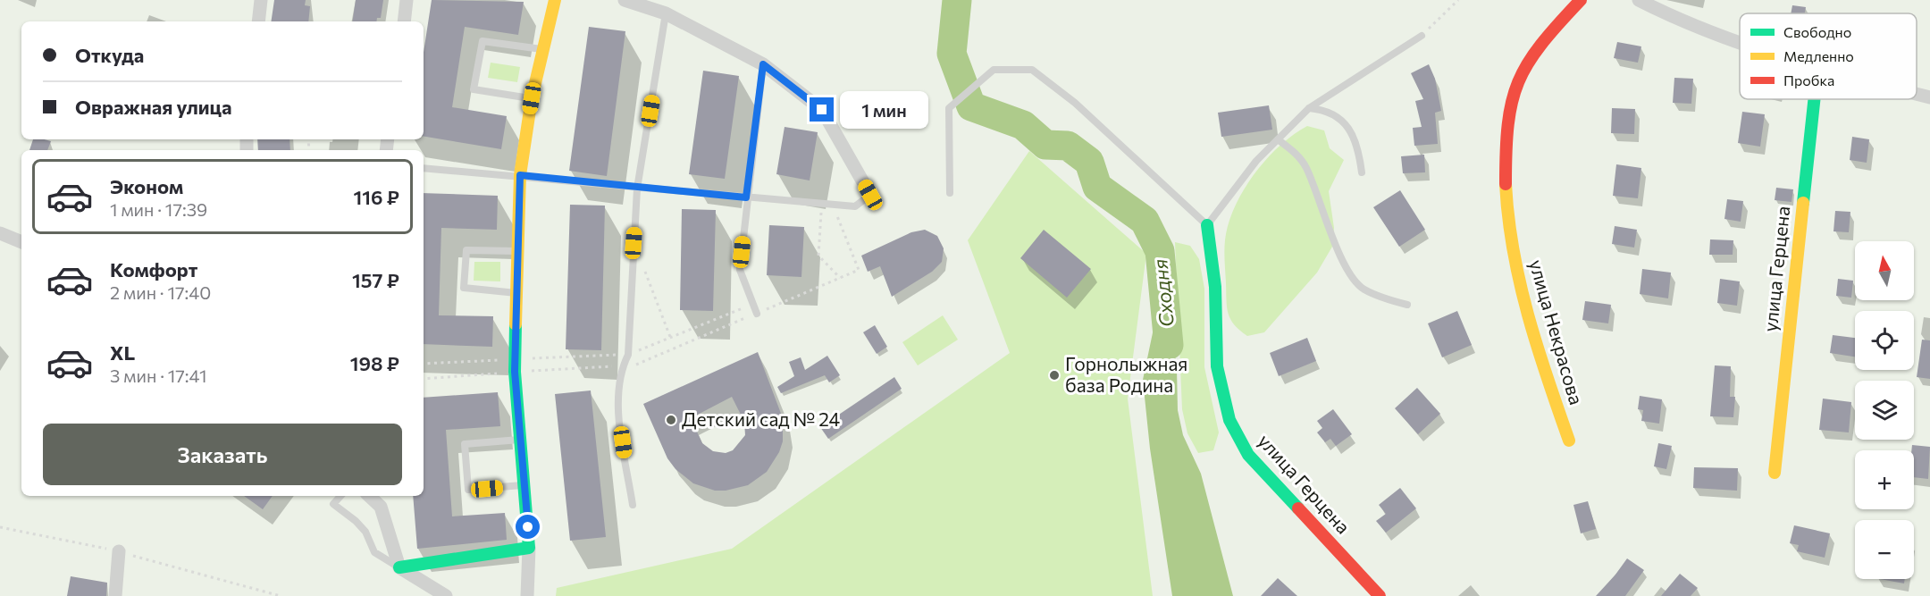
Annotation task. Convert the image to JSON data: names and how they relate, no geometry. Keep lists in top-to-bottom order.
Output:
{
  "streets": {
    "street": ["улица Герцена", "улица Некрасова"]
  },
  "water": ["Сходня"],
  "places": ["Горнолыжная база Родина", "Детский сад № 24"],
  "legend": ["Свободно", "Медленно", "Пробка"],
  "north": "top",
  "page": {
    "banner": ["Откуда", "Овражная улица"],
    "bubble": "1 мин",
    "list": [
      {
        "name": "Эконом",
        "note": "1 мин · 17:39",
        "value": "116 ₽"
      },
      {
        "name": "Комфорт",
        "note": "2 мин · 17:40",
        "value": "157 ₽"
      },
      {
        "name": "XL",
        "note": "3 мин · 17:41",
        "value": "198 ₽"
      }
    ],
    "map_buttons": ["+", "−"],
    "buttons": "Заказать"
  }
}
